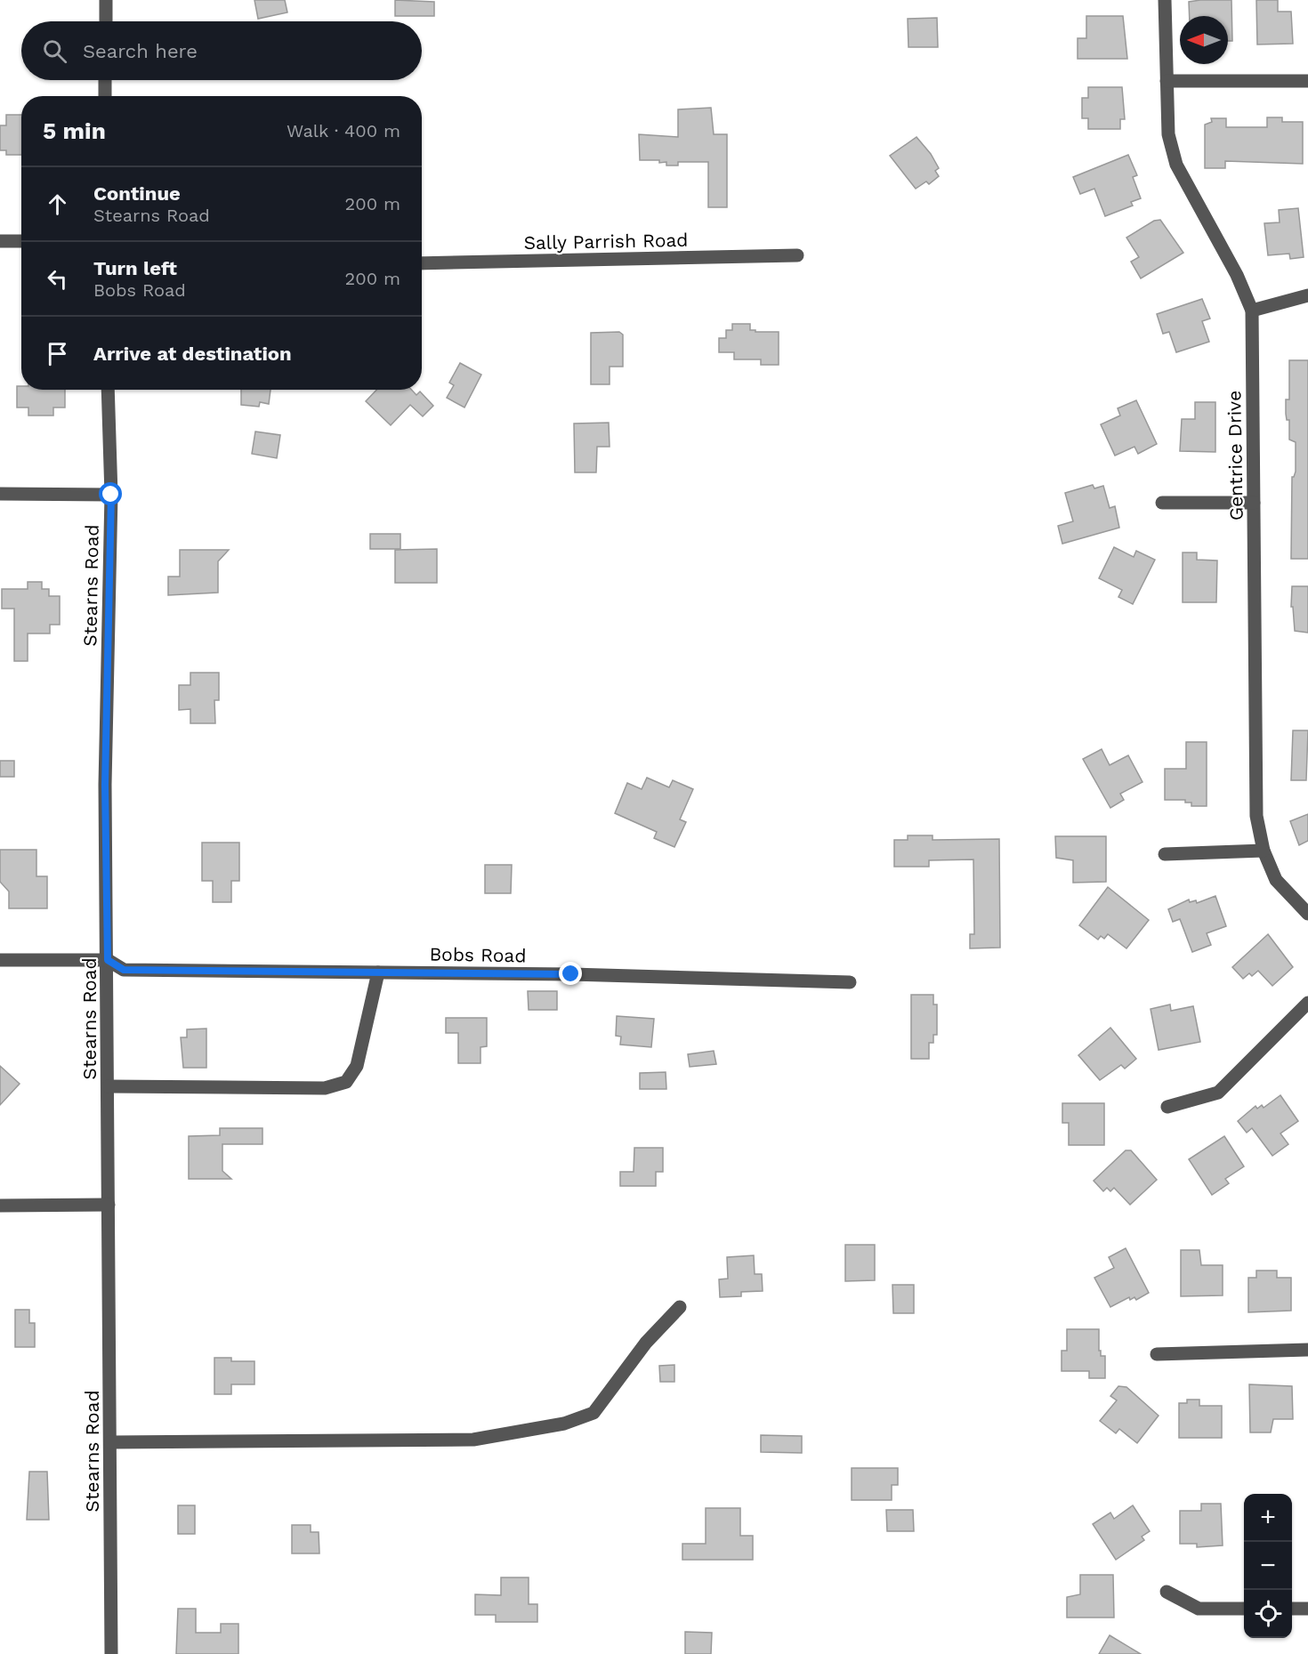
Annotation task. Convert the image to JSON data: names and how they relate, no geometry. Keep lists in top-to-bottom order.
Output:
{
  "streets": {
    "street": [
      "Sally Parrish Road",
      "Gentrice Drive",
      "Stearns Road",
      "Bobs Road"
    ]
  },
  "crossings": [
    ["Stearns Road", "Bobs Road"]
  ],
  "north": "left",
  "page": {
    "search": "Search here",
    "heading": ["5 min", "Walk · 400 m"],
    "list": [
      ["Continue", "Stearns Road", "200 m"],
      ["Turn left", "Bobs Road", "200 m"],
      "Arrive at destination"
    ],
    "map_buttons": ["+", "−"]
  }
}
